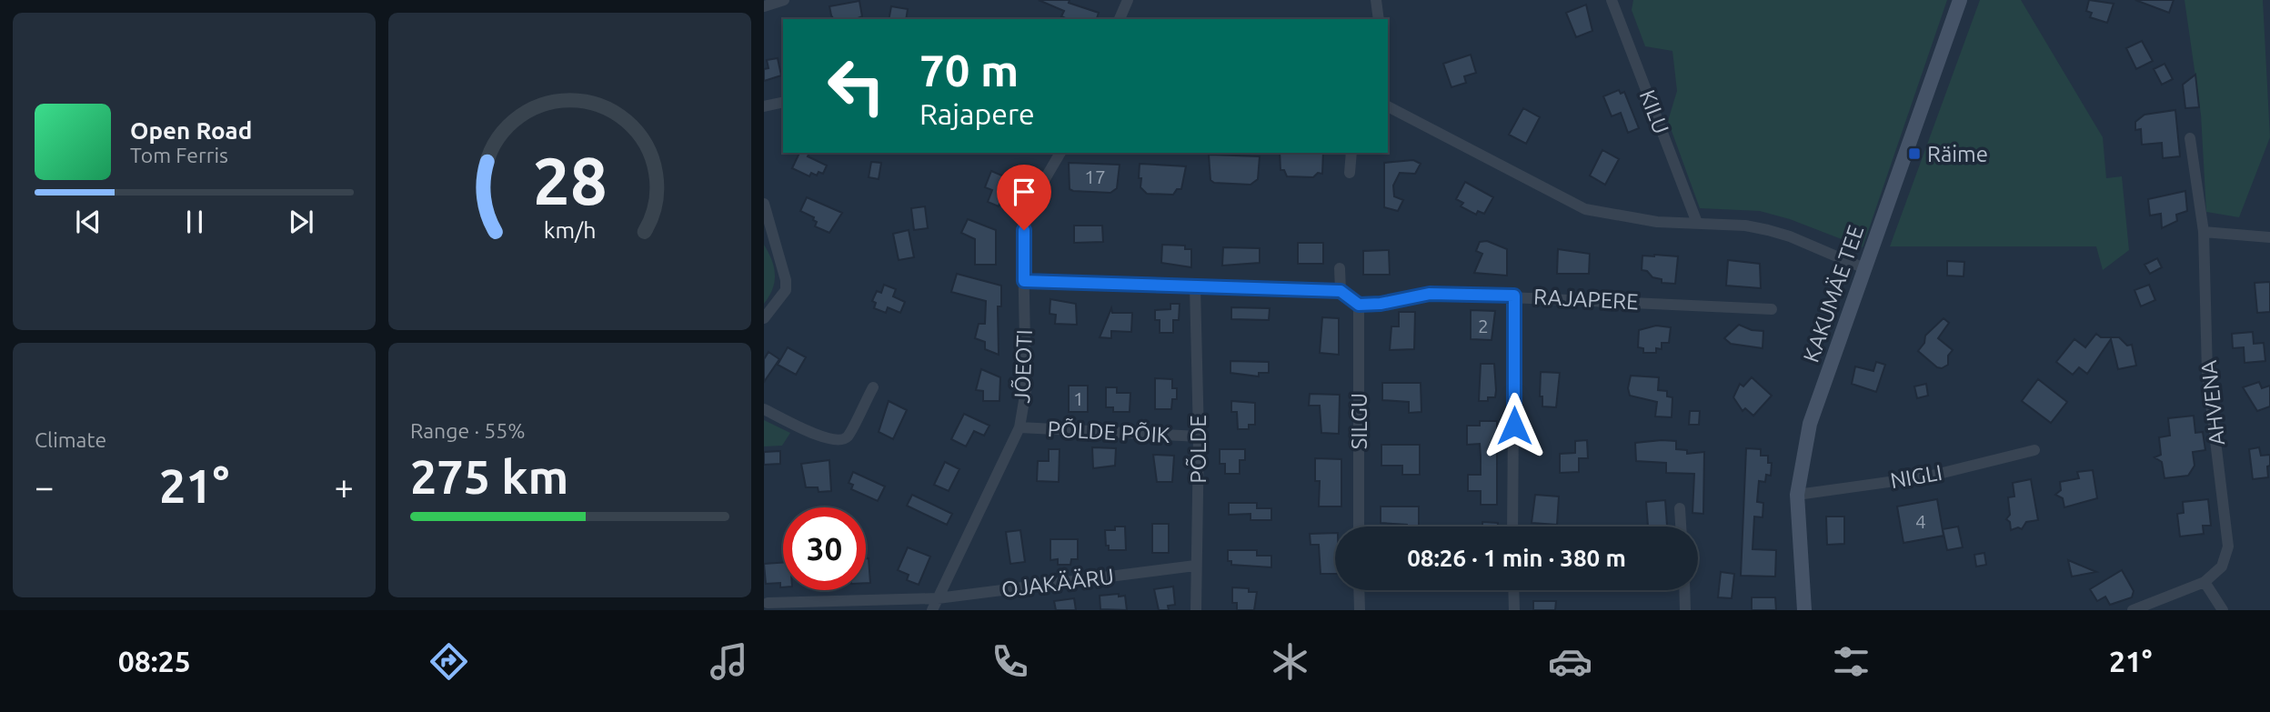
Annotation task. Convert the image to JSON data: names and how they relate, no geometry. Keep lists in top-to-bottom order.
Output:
{
  "streets": {
    "street": [
      "KILU",
      "KAKUMÄE TEE",
      "RAJAPERE",
      "JÕEOTI",
      "AHVENA",
      "SILGU",
      "PÕLDE PÕIK",
      "PÕLDE",
      "NIGLI",
      "OJAKÄÄRU"
    ]
  },
  "crossings": [
    ["KAKUMÄE TEE", "NIGLI"],
    ["RAJAPERE", "SILGU"],
    ["JÕEOTI", "PÕLDE PÕIK"],
    ["JÕEOTI", "OJAKÄÄRU"],
    ["PÕLDE PÕIK", "PÕLDE"],
    ["PÕLDE", "OJAKÄÄRU"]
  ],
  "places": {
    "transit": ["Räime"]
  },
  "house_numbers": [
    "17",
    "2",
    "1",
    "4"
  ],
  "page": {
    "turn": ["70 m", "Rajapere"],
    "song": ["Open Road", "Tom Ferris"],
    "tile": [
      "Climate",
      ["Range · 55%", "275 km"]
    ],
    "heat": ["−", "21°", "+"],
    "limit": "30",
    "trip": "08:26 · 1 min · 380 m",
    "tabs": ["08:25", "21°"],
    "gauge": ["28", "km/h"]
  }
}
